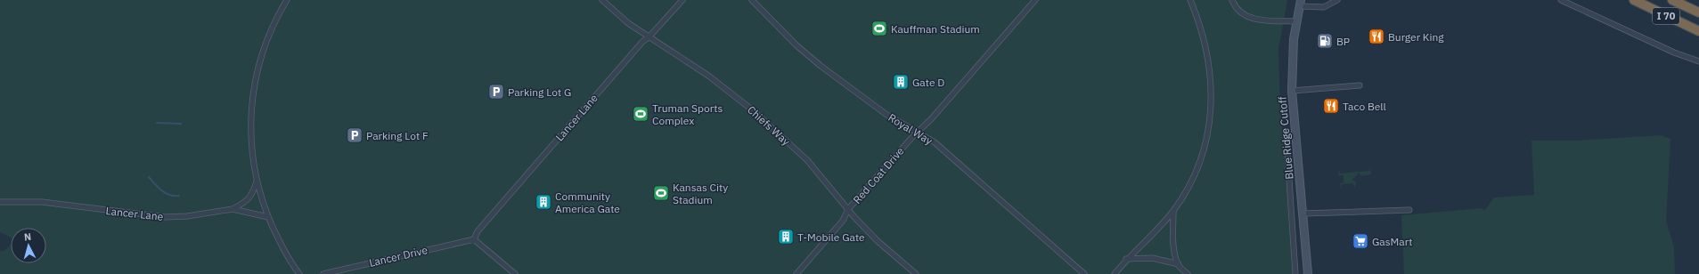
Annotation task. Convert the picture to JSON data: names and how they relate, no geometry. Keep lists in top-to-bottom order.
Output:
{
  "streets": {
    "highway": ["I 70"],
    "main road": ["Blue Ridge Cutoff"],
    "street": [
      "Lancer Lane",
      "Chiefs Way",
      "Royal Way",
      "Red Coat Drive",
      "Lancer Drive"
    ]
  },
  "crossings": [
    ["Lancer Lane", "Chiefs Way"],
    ["Lancer Lane", "Lancer Drive"],
    ["Chiefs Way", "Red Coat Drive"],
    ["Royal Way", "Red Coat Drive"]
  ],
  "places": {
    "sports": ["Kauffman Stadium", "Truman Sports Complex", "Kansas City Stadium"],
    "restaurant": ["Burger King", "Taco Bell"],
    "fuel station": ["BP"],
    "building": ["Gate D", "Community America Gate", "T-Mobile Gate"],
    "parking": ["Parking Lot G", "Parking Lot F"],
    "supermarket": ["GasMart"]
  },
  "north": "top"
}
